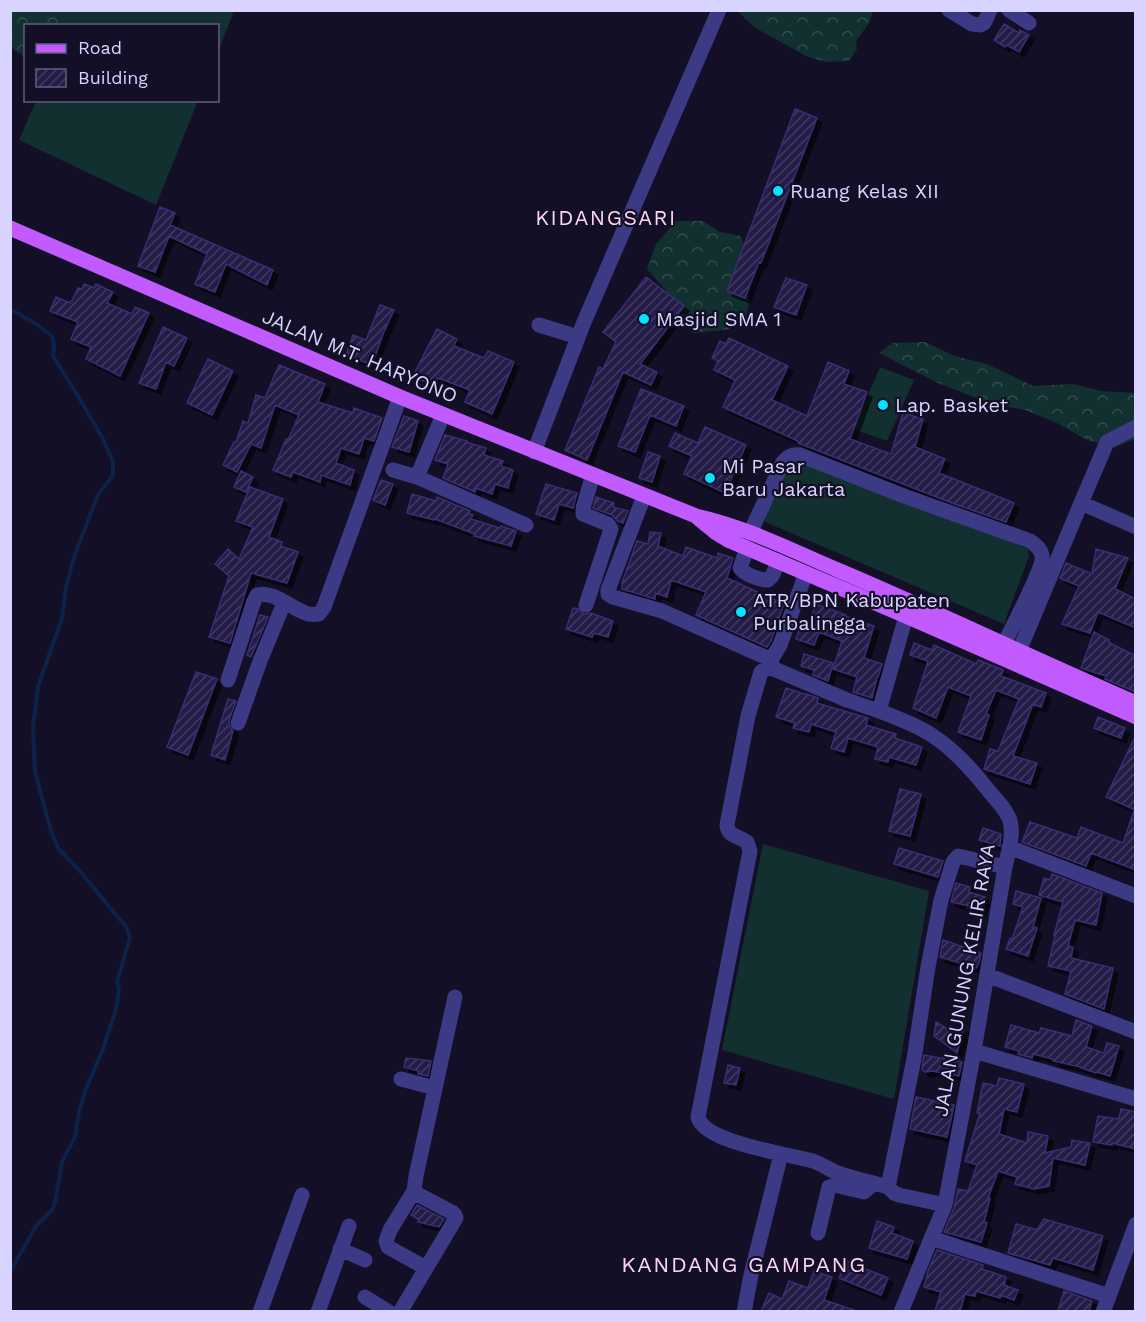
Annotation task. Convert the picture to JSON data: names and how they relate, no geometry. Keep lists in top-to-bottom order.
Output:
{
  "streets": {
    "main road": ["JALAN M.T. HARYONO"],
    "street": ["JALAN GUNUNG KELIR RAYA"]
  },
  "crossings": [
    ["JALAN M.T. HARYONO", "JALAN GUNUNG KELIR RAYA"]
  ],
  "districts": ["KIDANGSARI", "KANDANG GAMPANG"],
  "places": [
    "Ruang Kelas XII",
    "Masjid SMA 1",
    "Lap. Basket",
    "Mi Pasar Baru Jakarta",
    "ATR/BPN Kabupaten Purbalingga"
  ],
  "legend": ["Road", "Building"]
}
